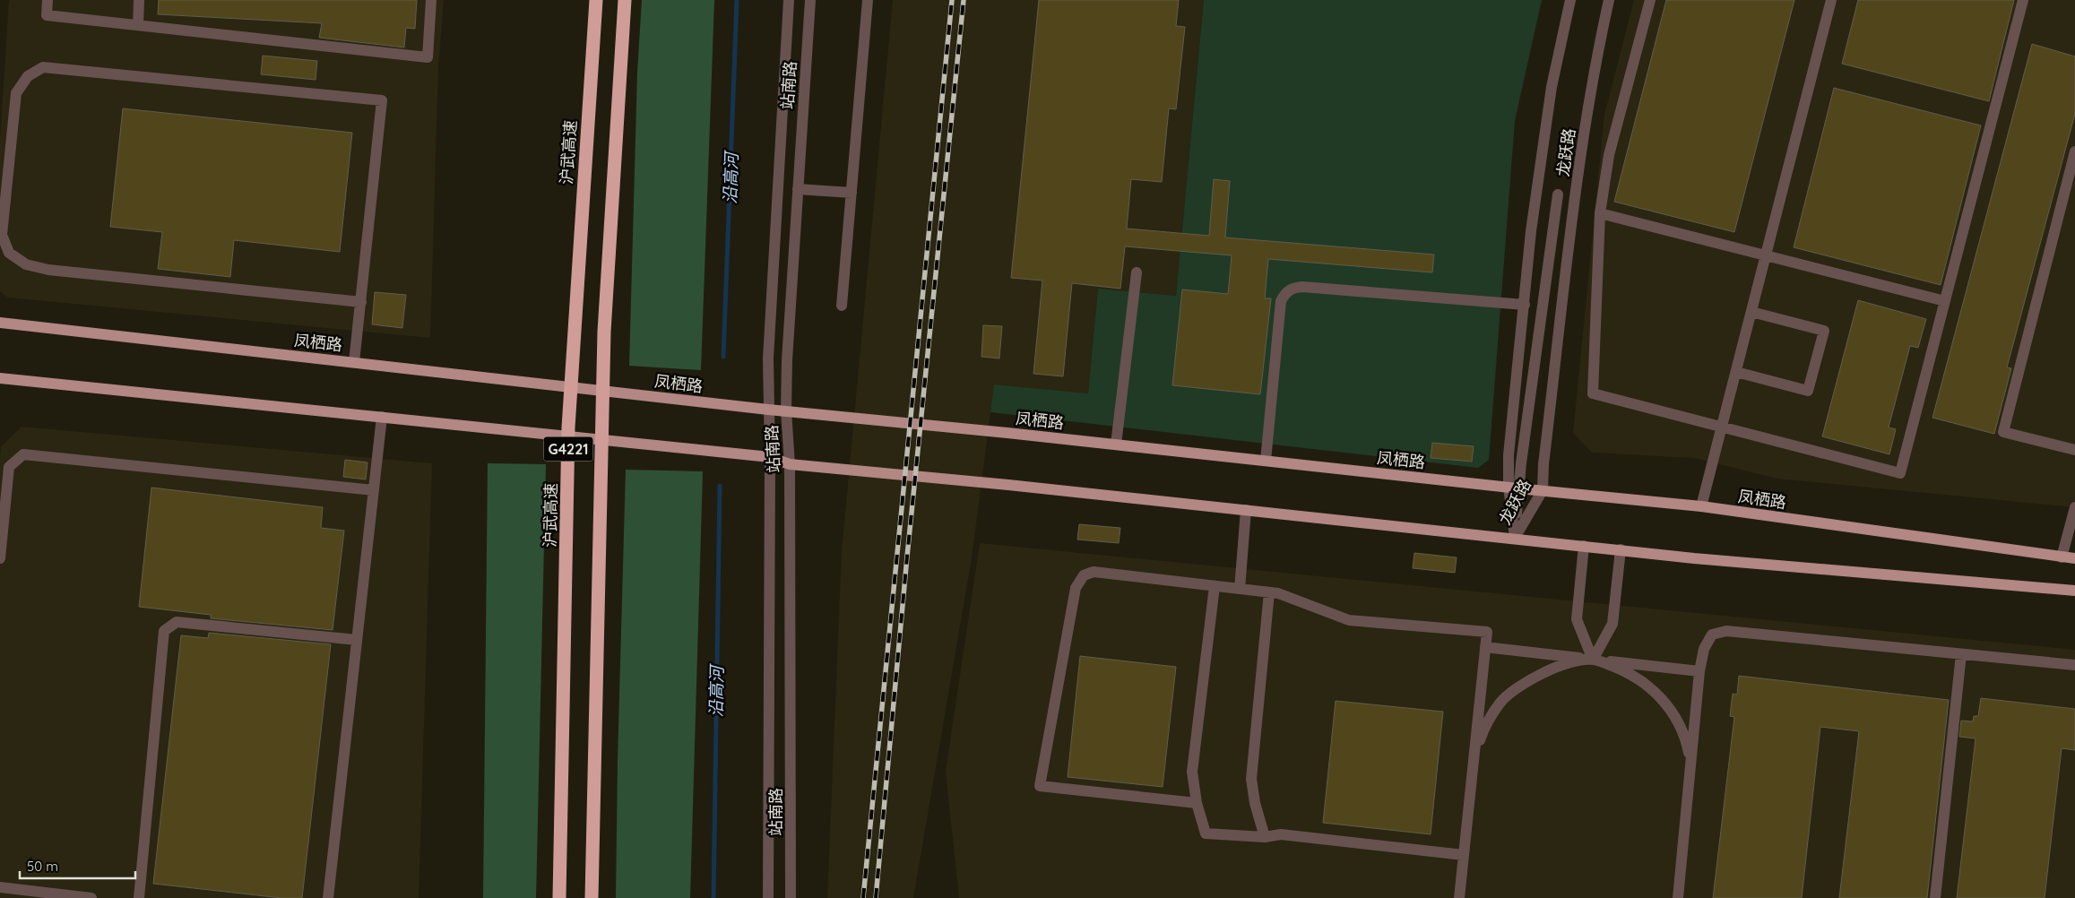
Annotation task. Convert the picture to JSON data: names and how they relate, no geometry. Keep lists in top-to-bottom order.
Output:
{
  "streets": {
    "highway": ["沪武高速", "G4221"],
    "main road": ["凤栖路"],
    "street": ["站南路", "龙跃路"]
  },
  "crossings": [
    ["站南路", "凤栖路"],
    ["龙跃路", "凤栖路"]
  ],
  "water": ["沿高河"],
  "scale_bar": "50 m"
}
